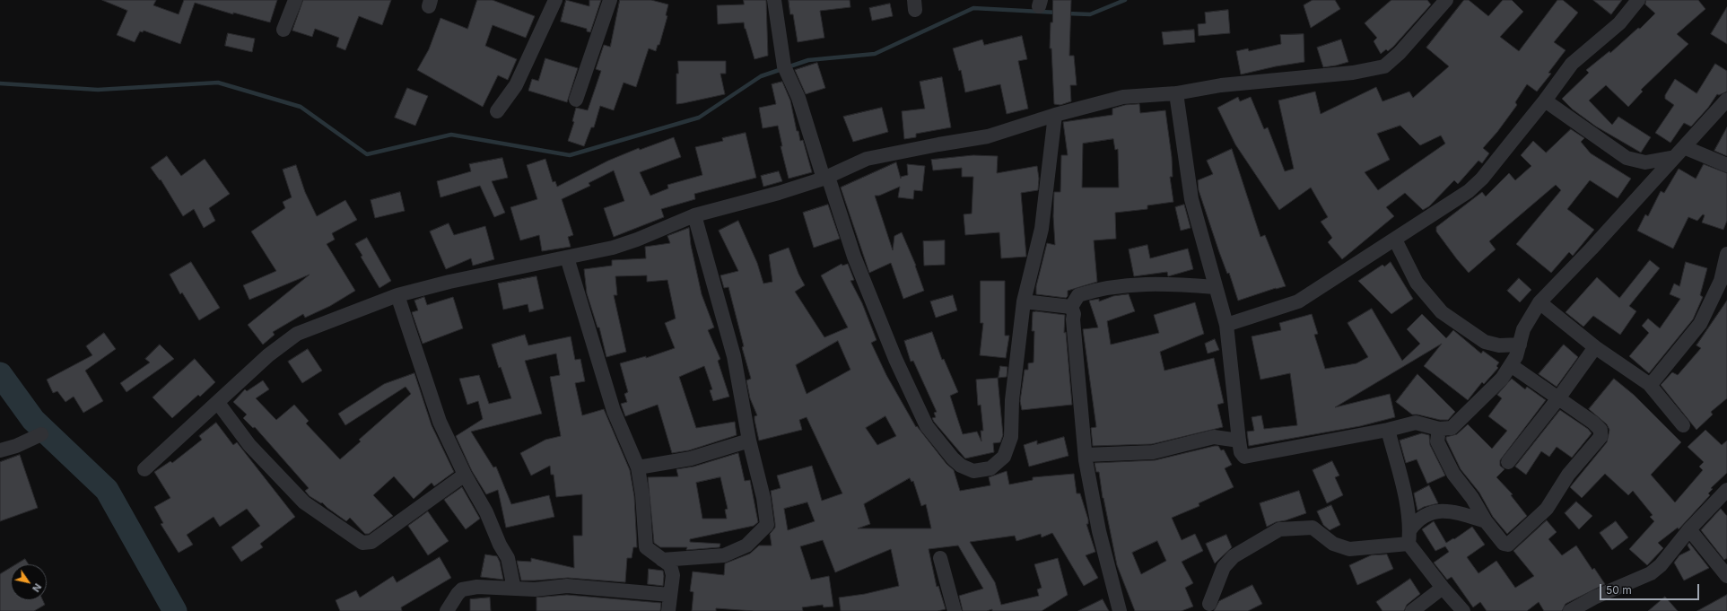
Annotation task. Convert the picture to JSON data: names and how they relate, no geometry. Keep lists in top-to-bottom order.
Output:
{
  "scale_bar": "50 m",
  "north": "bottom right"
}
